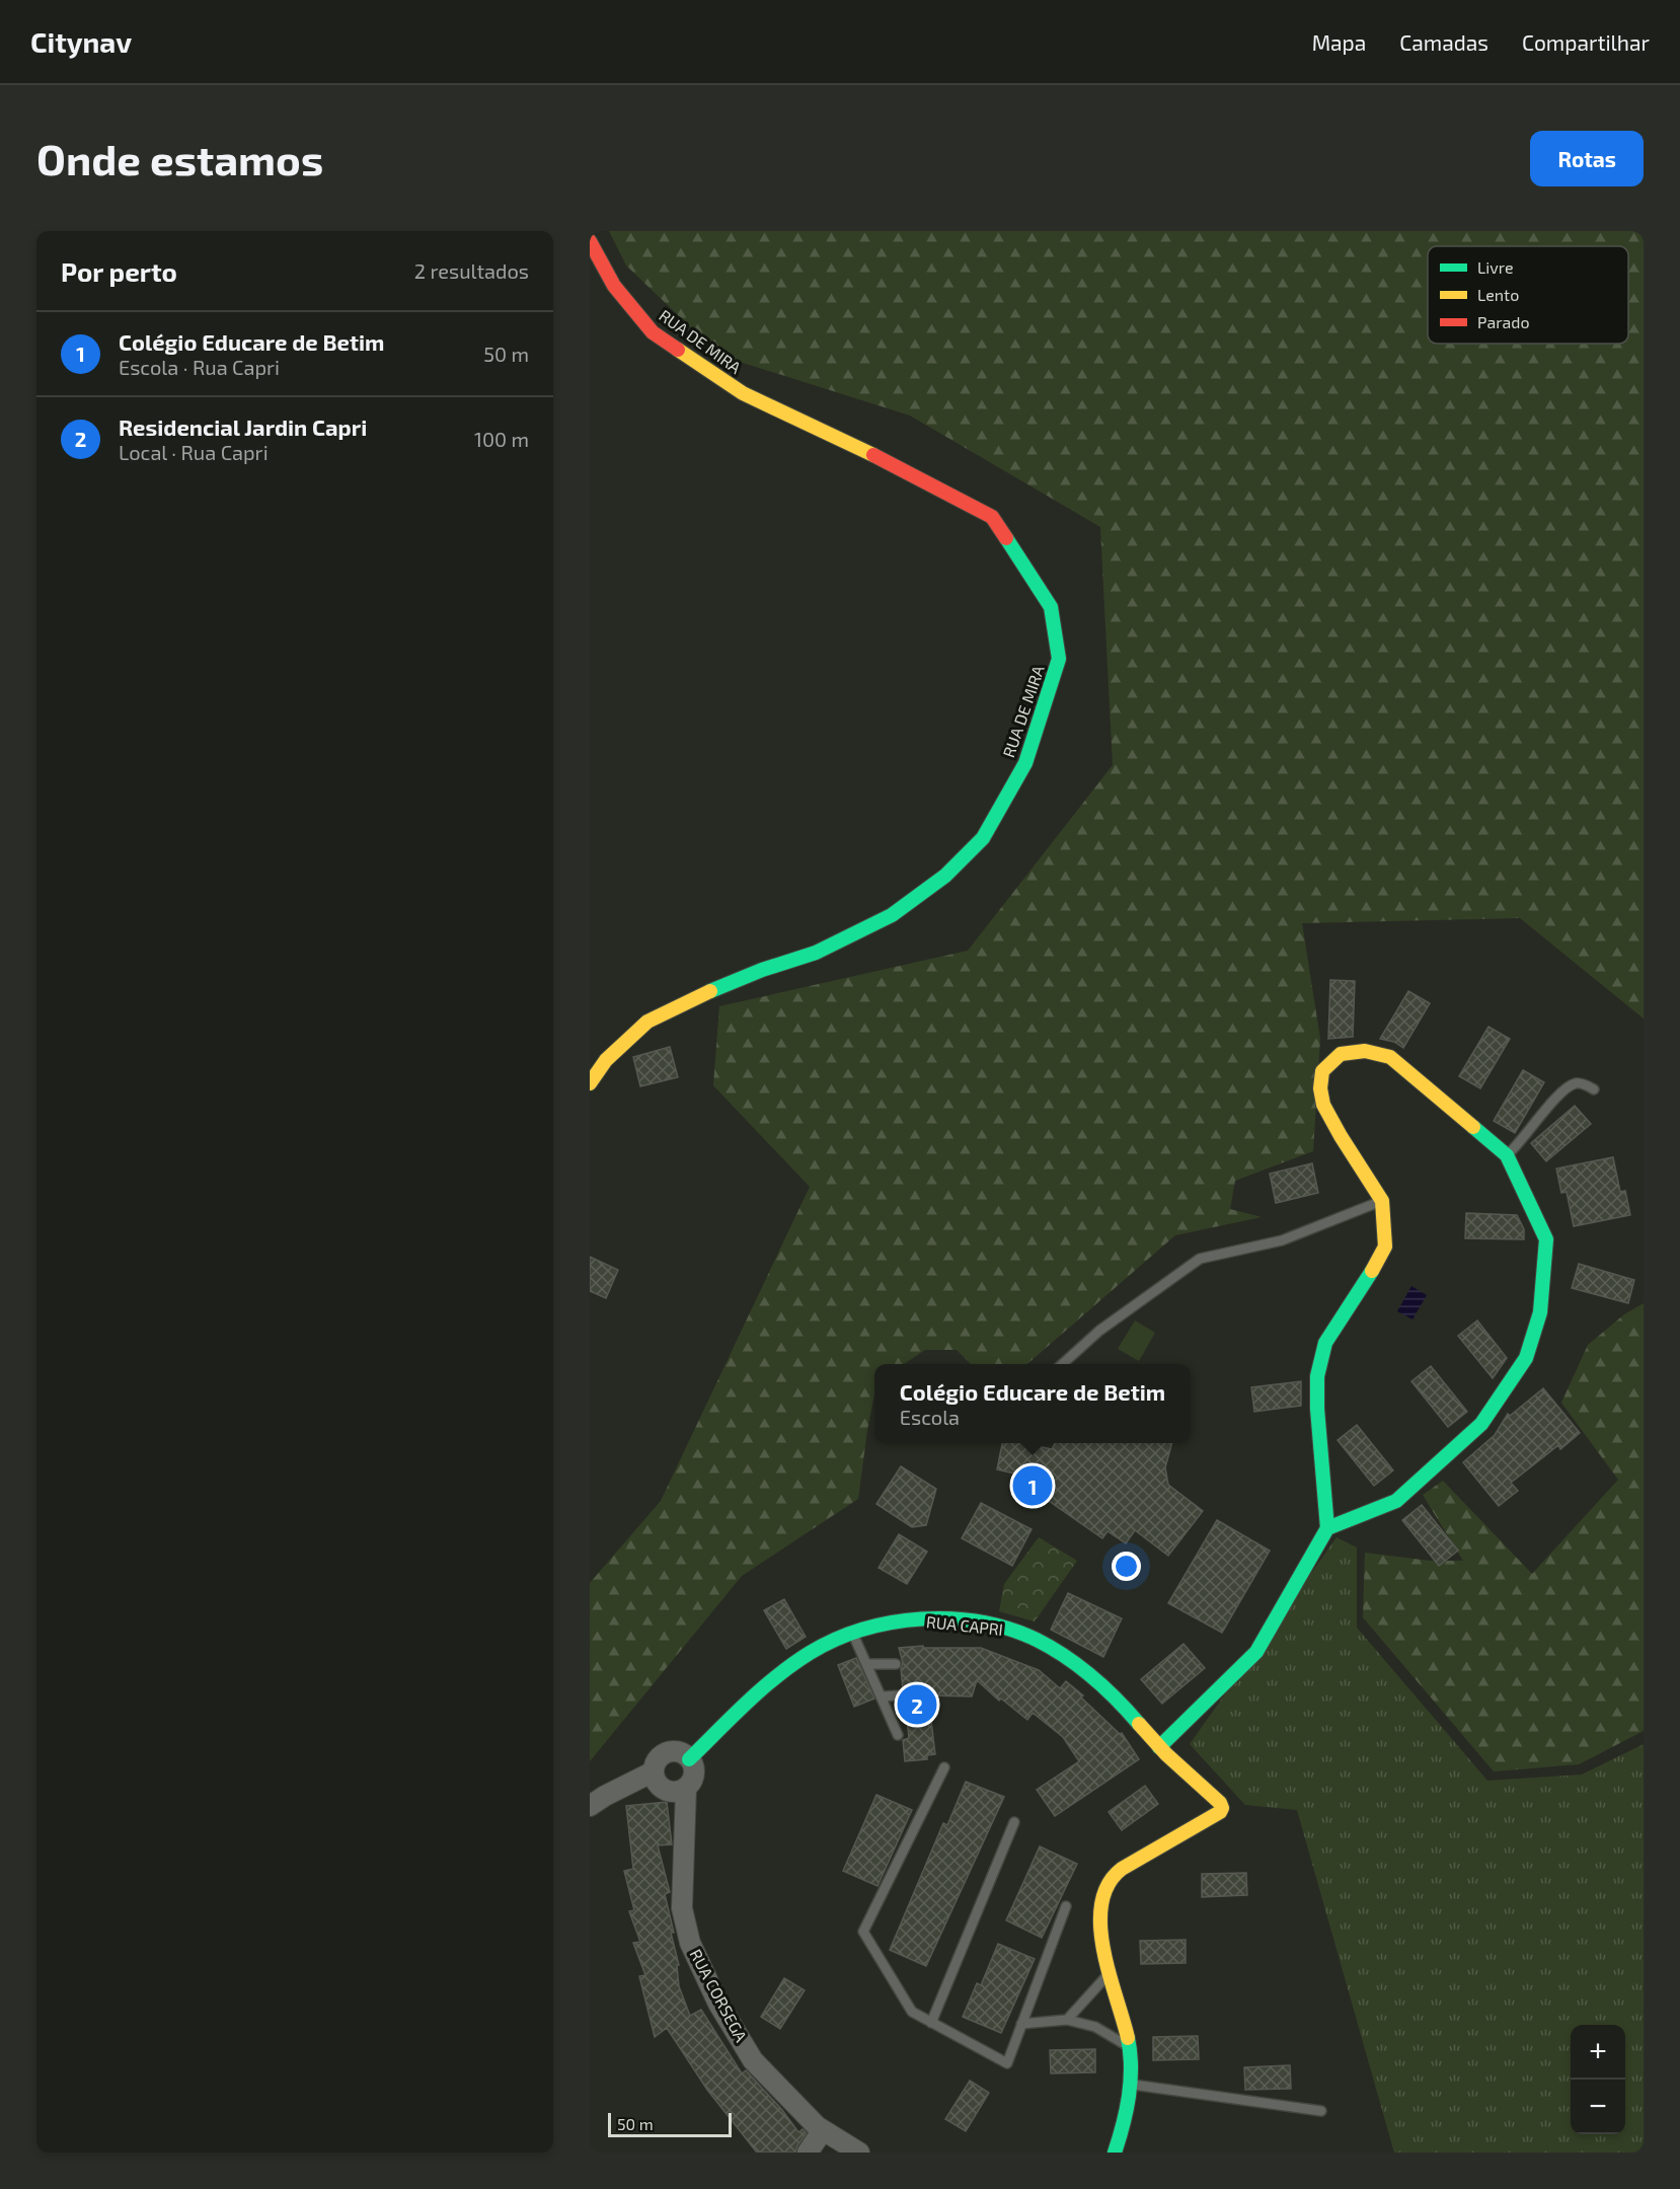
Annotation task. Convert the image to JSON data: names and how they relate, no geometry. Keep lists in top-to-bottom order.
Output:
{
  "streets": {
    "street": ["RUA DE MIRA", "RUA CAPRI", "RUA CORSEGA"]
  },
  "crossings": [
    ["RUA CAPRI", "RUA CORSEGA"]
  ],
  "legend": ["Livre", "Lento", "Parado"],
  "scale_bar": "50 m",
  "page": {
    "header": "Citynav",
    "nav": ["Mapa", "Camadas", "Compartilhar"],
    "buttons": "Rotas",
    "title": "Onde estamos",
    "heading": ["Por perto", "2 resultados"],
    "list": [
      {
        "mark": "1",
        "name": "Colégio Educare de Betim",
        "note": "Escola · Rua Capri",
        "value": "50 m"
      },
      {
        "mark": "2",
        "name": "Residencial Jardin Capri",
        "note": "Local · Rua Capri",
        "value": "100 m"
      }
    ],
    "popup": ["Colégio Educare de Betim", "Escola"],
    "pins": ["1", "2"],
    "map_buttons": ["+", "−"],
    "scale": "50 m"
  }
}
